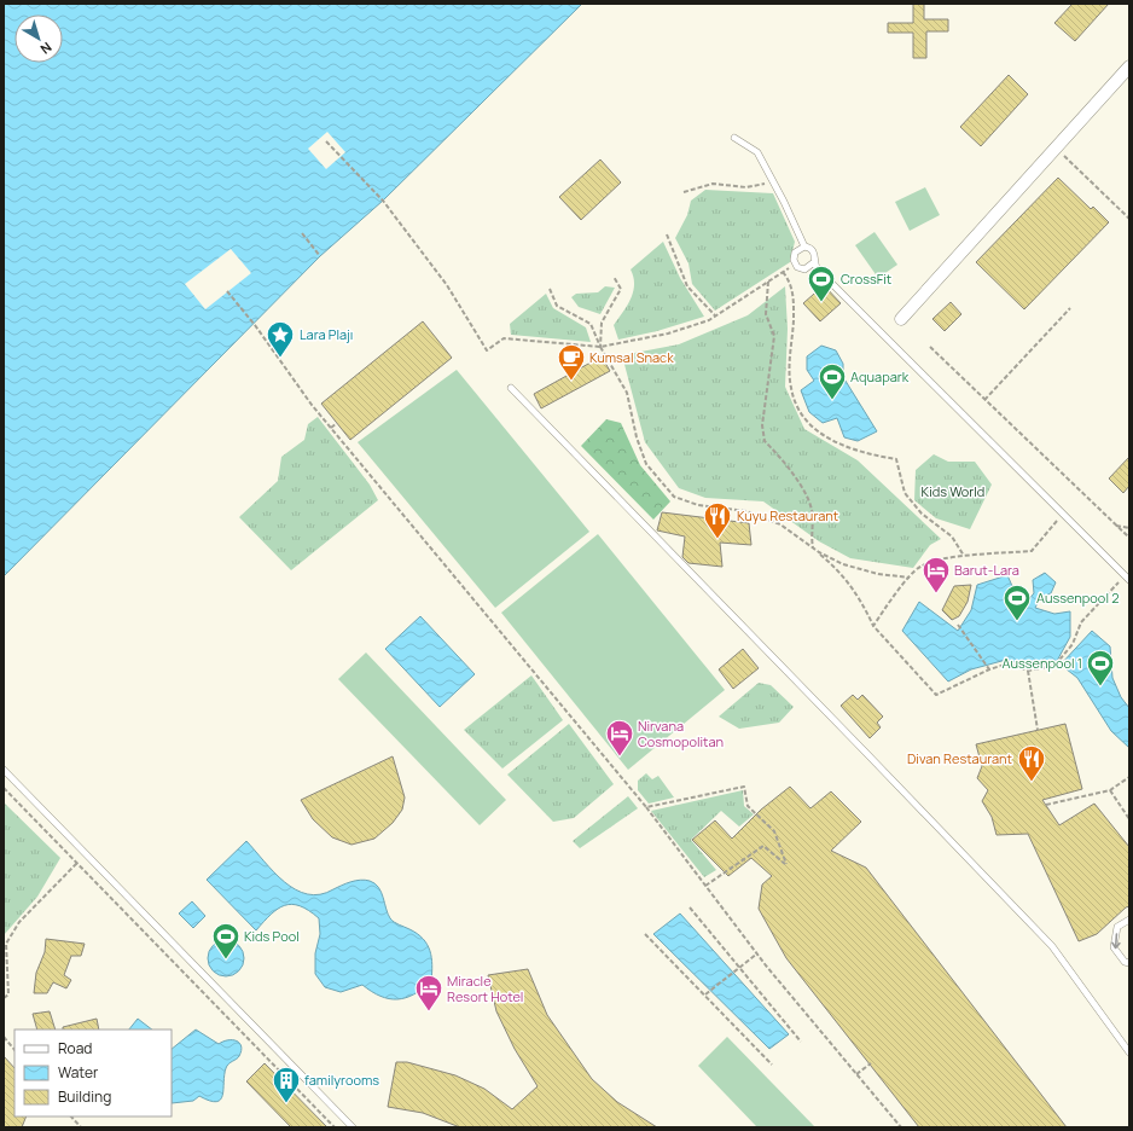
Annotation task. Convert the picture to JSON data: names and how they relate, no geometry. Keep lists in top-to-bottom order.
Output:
{
  "parks": ["Kids World"],
  "places": {
    "sports": [
      "CrossFit",
      "Aquapark",
      "Aussenpool 2",
      "Aussenpool 1",
      "Kids Pool"
    ],
    "place": ["Lara Plajı"],
    "cafe": ["Kumsal Snack"],
    "restaurant": ["Kuyu Restaurant", "Divan Restaurant"],
    "hotel": ["Barut-Lara", "Nirvana Cosmopolitan", "Miracle Resort Hotel"],
    "building": ["familyrooms"]
  },
  "legend": ["Road", "Water", "Building"],
  "north": "bottom right"
}
